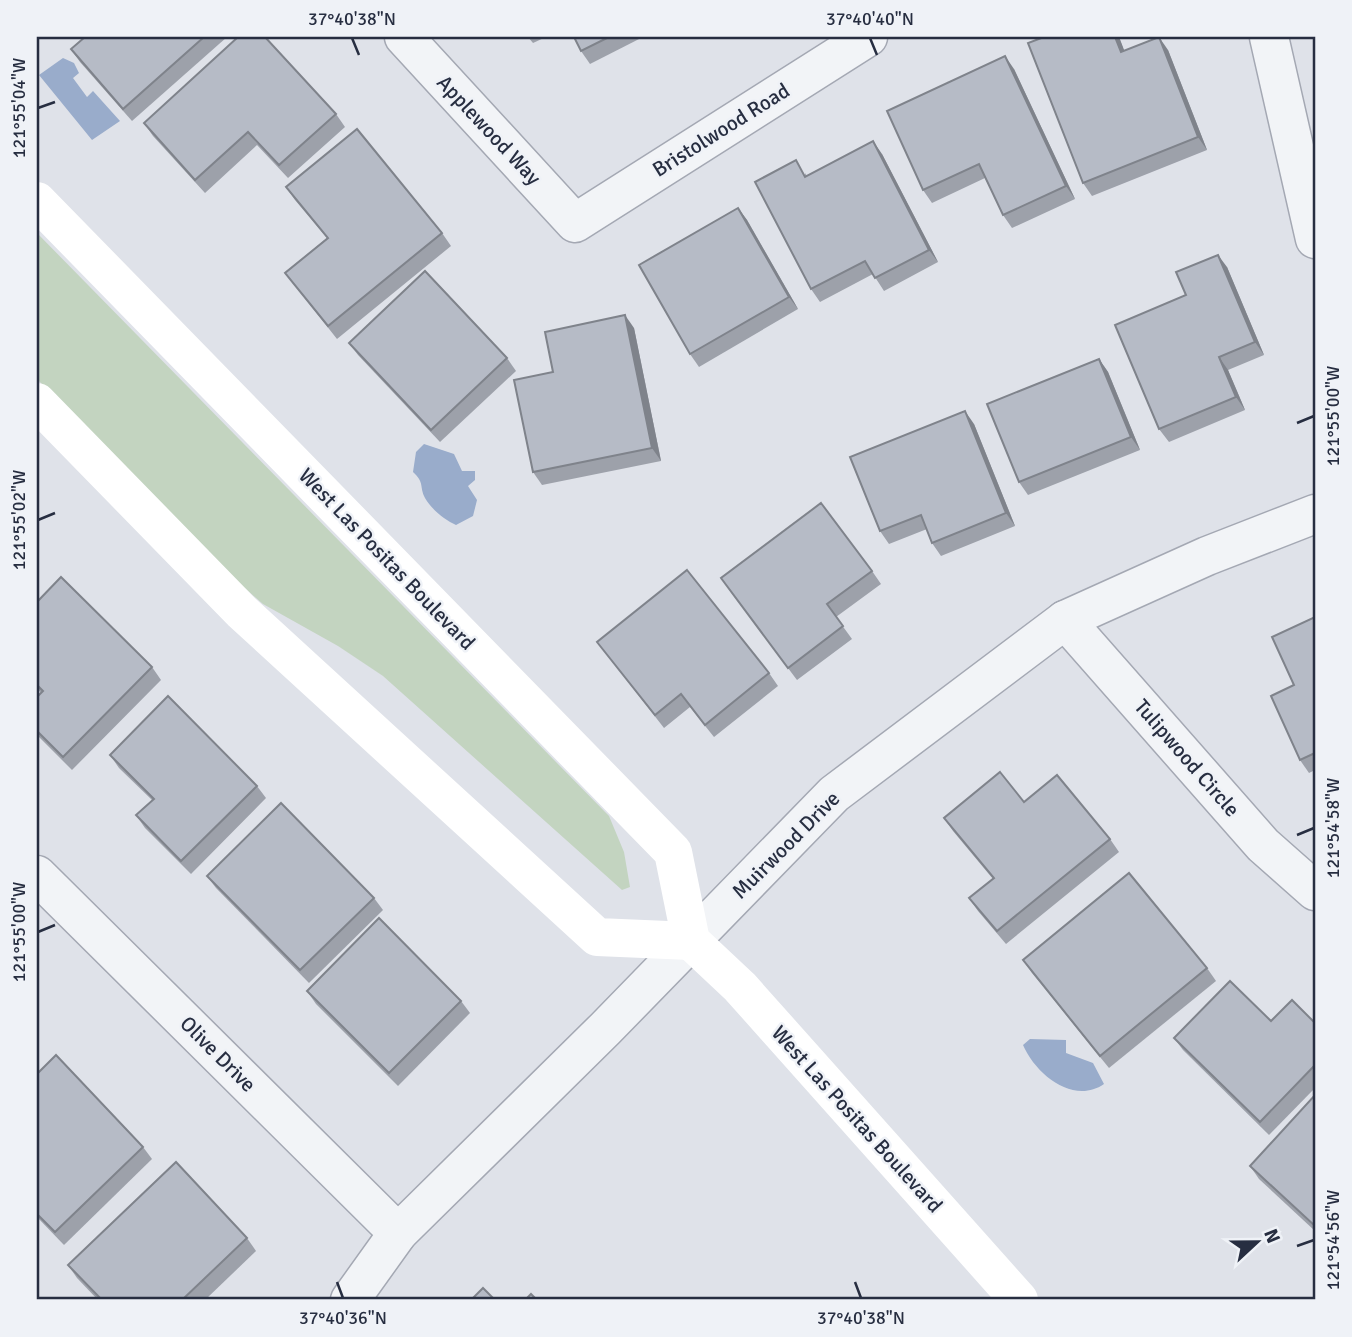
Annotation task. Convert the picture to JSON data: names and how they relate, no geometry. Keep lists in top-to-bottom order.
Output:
{
  "streets": {
    "main road": ["West Las Positas Boulevard"],
    "street": [
      "Applewood Way",
      "Bristolwood Road",
      "Tulipwood Circle",
      "Muirwood Drive",
      "Olive Drive"
    ]
  },
  "crossings": [
    ["Applewood Way", "Bristolwood Road"],
    ["West Las Positas Boulevard", "Muirwood Drive"],
    ["Tulipwood Circle", "Muirwood Drive"],
    ["Muirwood Drive", "Olive Drive"]
  ],
  "north": "right",
  "coordinates": [
    "37°40'38\"N",
    "37°40'40\"N",
    "121°55'04\"W",
    "121°55'00\"W",
    "121°55'02\"W",
    "121°54'58\"W",
    "121°54'56\"W",
    "37°40'36\"N"
  ]
}
